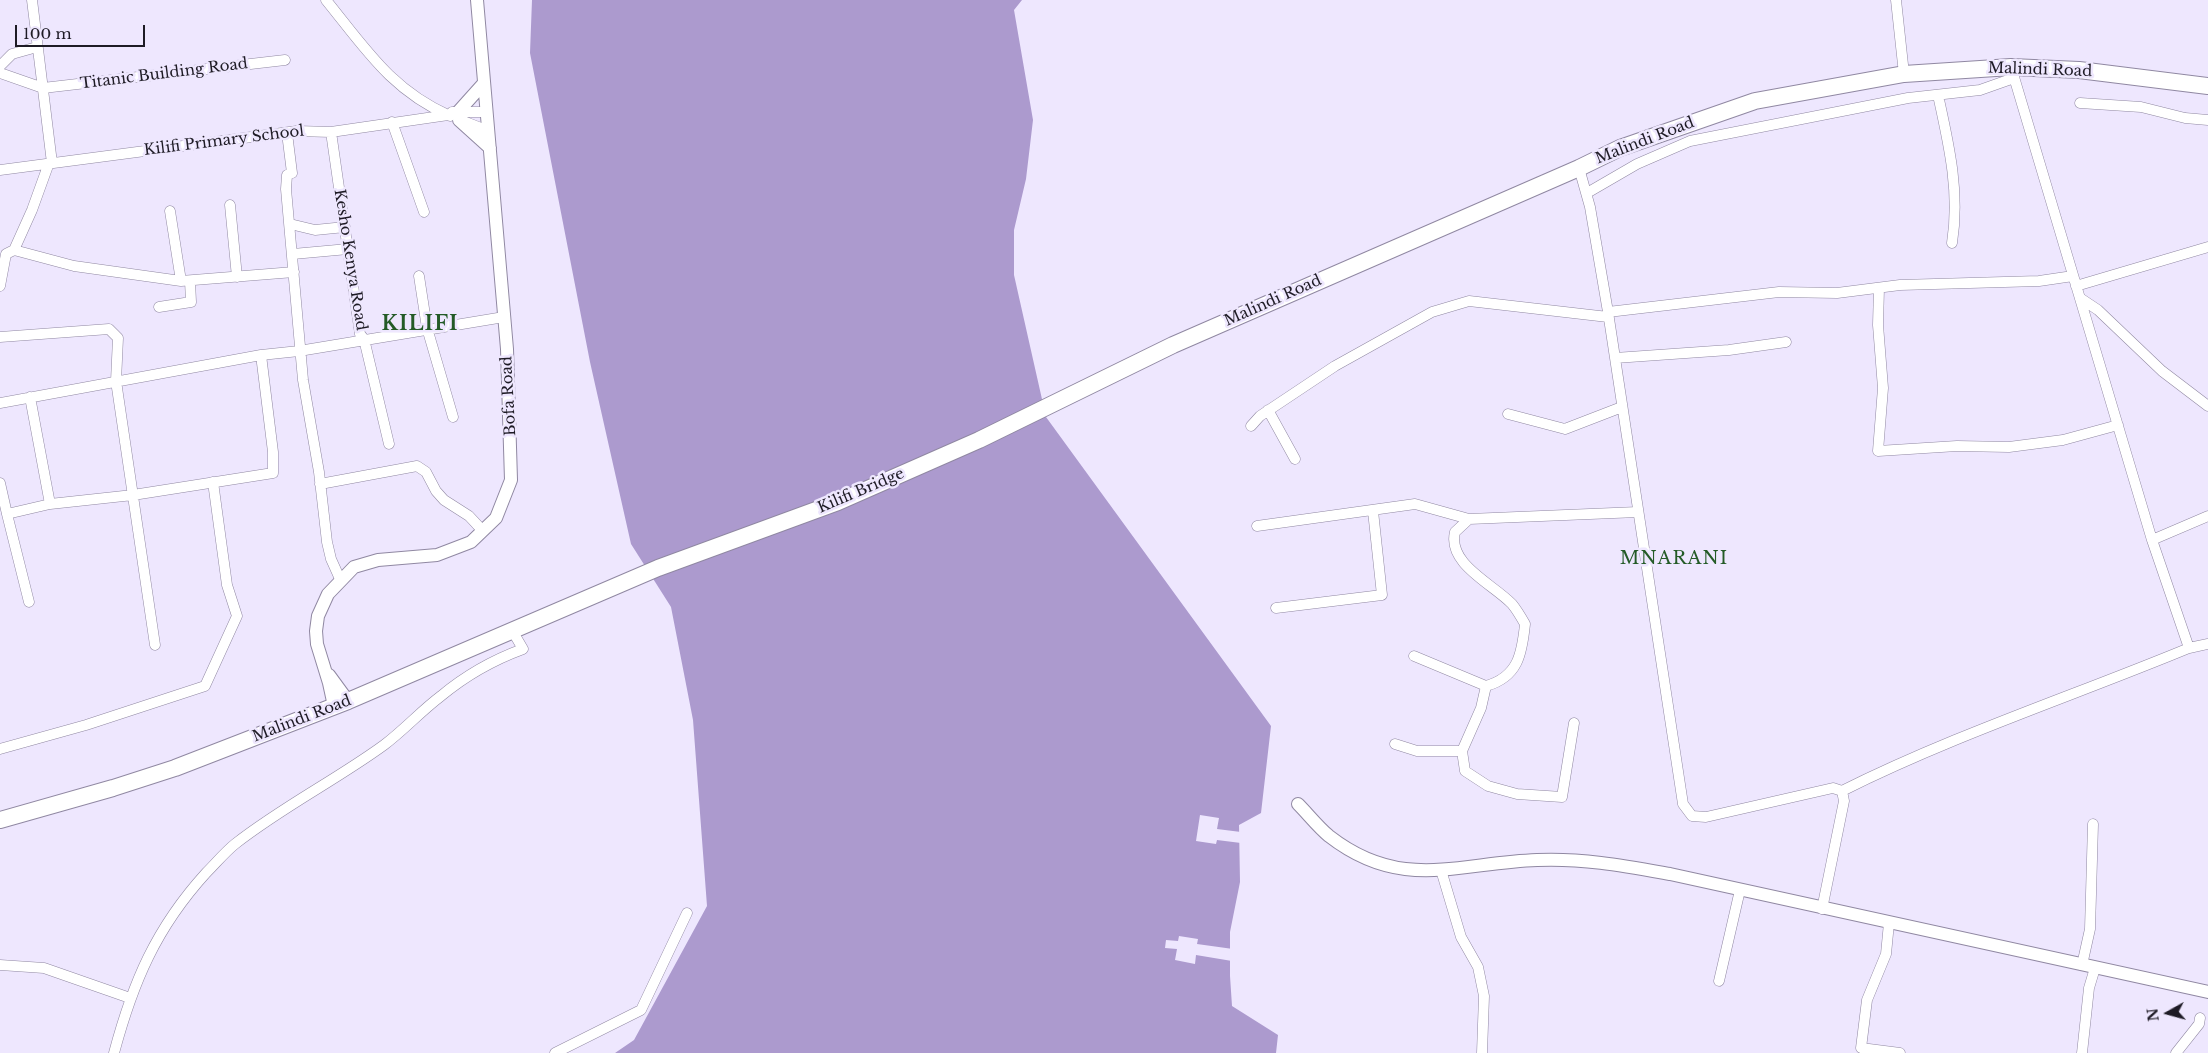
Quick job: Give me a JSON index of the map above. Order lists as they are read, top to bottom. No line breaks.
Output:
{"streets":{"highway":["Malindi Road","Kilifi Bridge"],"street":["Titanic Building Road","Kilifi Primary School","Kesho Kenya Road","Bofa Road"]},"crossings":[["Malindi Road","Bofa Road"],["Malindi Road","Kilifi Bridge"],["Kilifi Primary School","Kesho Kenya Road"],["Kilifi Primary School","Bofa Road"]],"districts":["KILIFI","MNARANI"],"scale_bar":"100 m","north":"left"}
